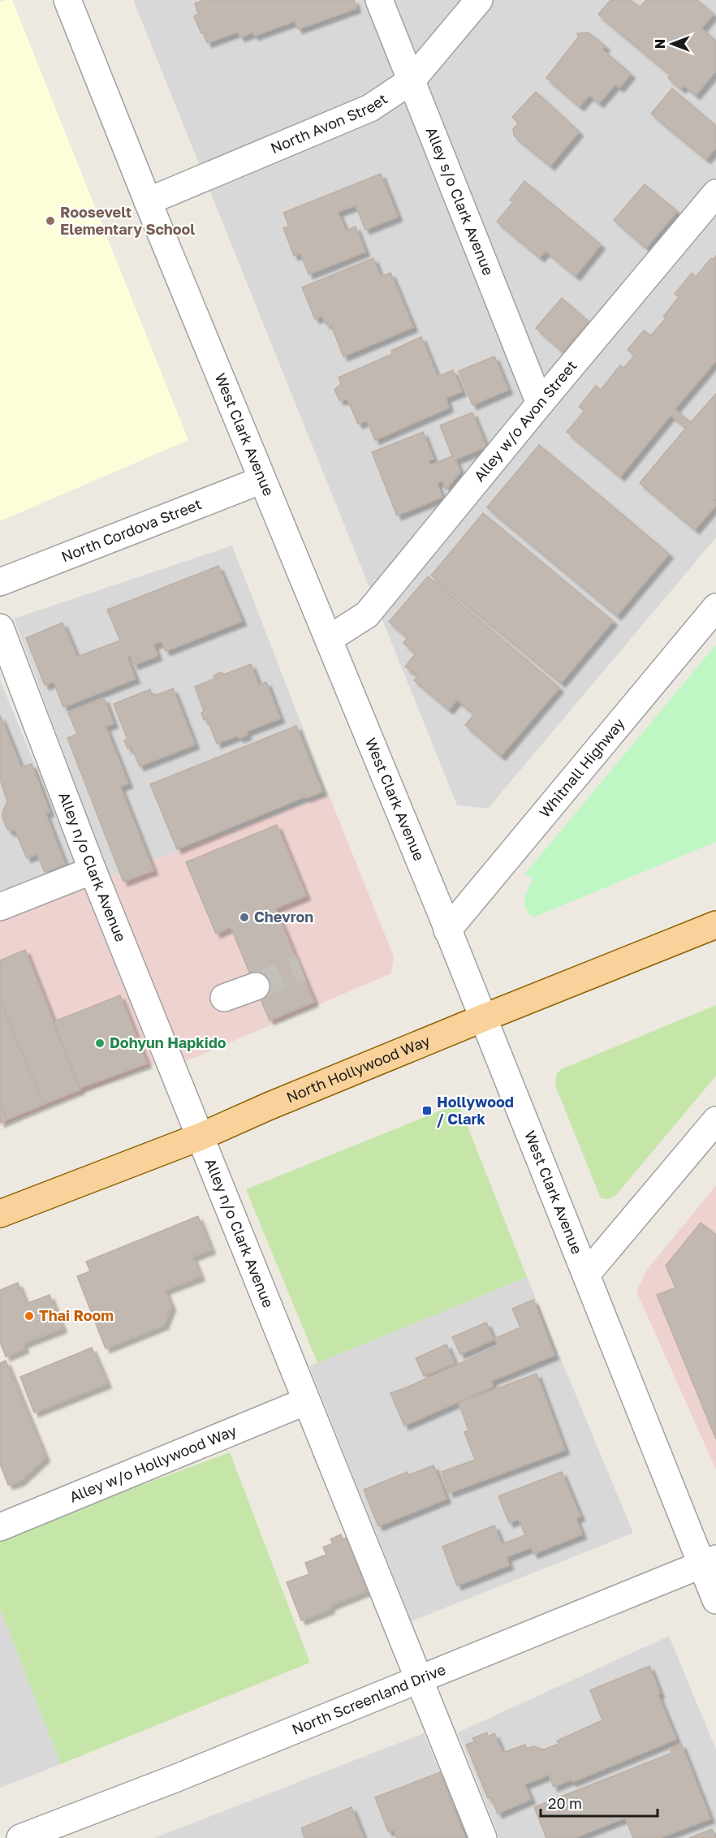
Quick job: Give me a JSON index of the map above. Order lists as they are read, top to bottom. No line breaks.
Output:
{"streets":{"main road":["North Hollywood Way"],"street":["North Avon Street","Alley s/o Clark Avenue","Alley w/o Avon Street","West Clark Avenue","North Cordova Street","Whitnall Highway","Alley n/o Clark Avenue","Alley w/o Hollywood Way","North Screenland Drive"]},"crossings":[["North Avon Street","Alley s/o Clark Avenue"],["North Avon Street","West Clark Avenue"],["Alley s/o Clark Avenue","Alley w/o Avon Street"],["Alley w/o Avon Street","West Clark Avenue"],["West Clark Avenue","North Cordova Street"],["West Clark Avenue","Whitnall Highway"],["West Clark Avenue","North Hollywood Way"],["West Clark Avenue","North Screenland Drive"],["Alley n/o Clark Avenue","North Hollywood Way"],["Alley n/o Clark Avenue","Alley w/o Hollywood Way"],["Alley n/o Clark Avenue","North Screenland Drive"]],"places":{"other":["Roosevelt Elementary School","Chevron","Dohyun Hapkido","Thai Room"],"transit":["Hollywood / Clark"]},"scale_bar":"20 m","north":"left"}
